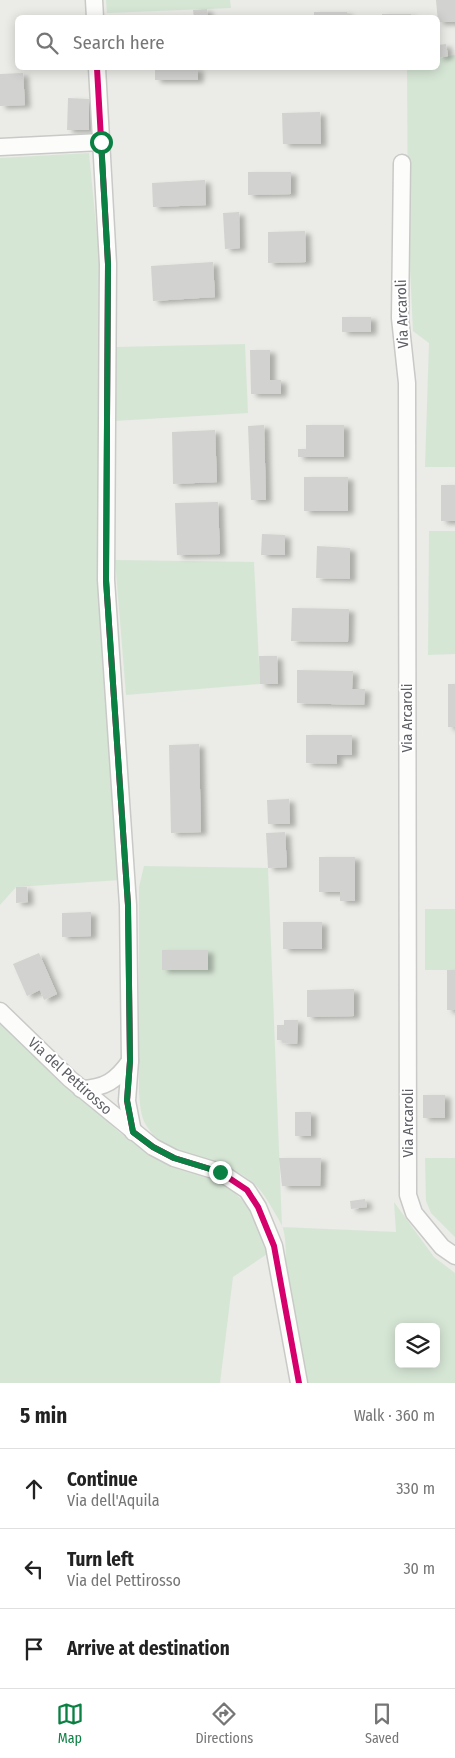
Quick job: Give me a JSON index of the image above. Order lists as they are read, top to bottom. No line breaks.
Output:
{"streets":{"street":["Via Arcaroli","Via del Pettirosso"]},"page":{"search":"Search here","heading":["5 min","Walk · 360 m"],"list":[["Continue","Via dell'Aquila","330 m"],["Turn left","Via del Pettirosso","30 m"],"Arrive at destination"],"nav":["Map","Directions","Saved"]}}
